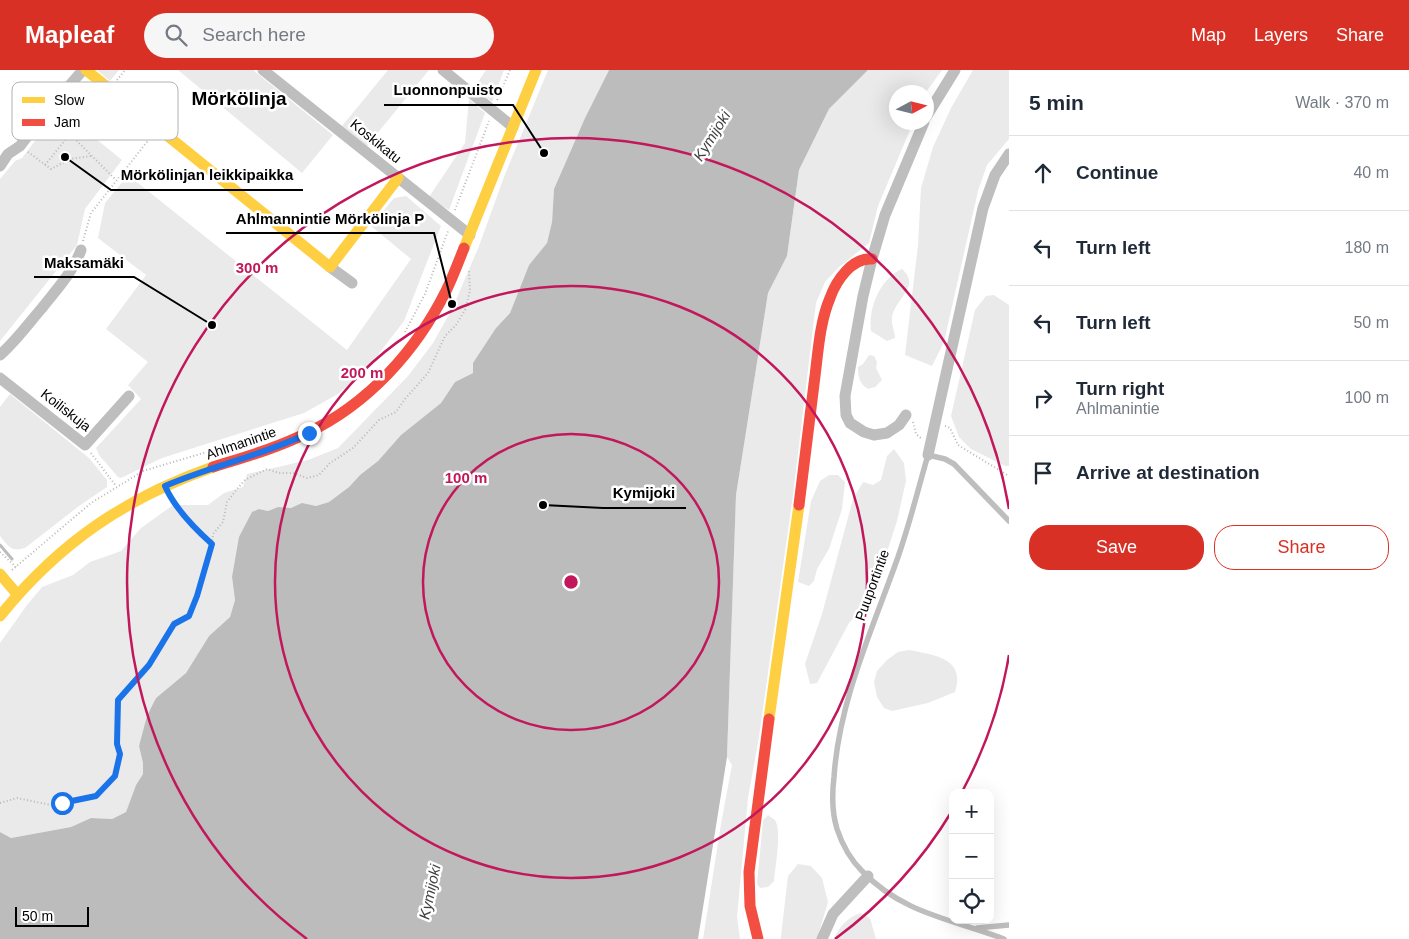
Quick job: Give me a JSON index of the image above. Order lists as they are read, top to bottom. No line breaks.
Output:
{"streets":{"street":["Koskikatu","Koiliskuja","Ahlmanintie","Puuportintie"]},"crossings":[["Koskikatu","Ahlmanintie"]],"districts":["Mörkölinja"],"water":["Kymijoki"],"places":["Luonnonpuisto","Mörkölinjan leikkipaikka","Ahlmannintie Mörkölinja P","Maksamäki","Kymijoki"],"legend":["Slow","Jam"],"scale_bar":"50 m","north":"right","page":{"header":"Mapleaf","search":"Search here","nav":["Map","Layers","Share"],"heading":["5 min","Walk · 370 m"],"list":[["Continue","40 m"],["Turn left","180 m"],["Turn left","50 m"],["Turn right","Ahlmanintie","100 m"],"Arrive at destination"],"buttons":["Save","Share"],"map_buttons":["+","−"],"scale":"50 m"},"rings":["300 m","200 m","100 m"]}
